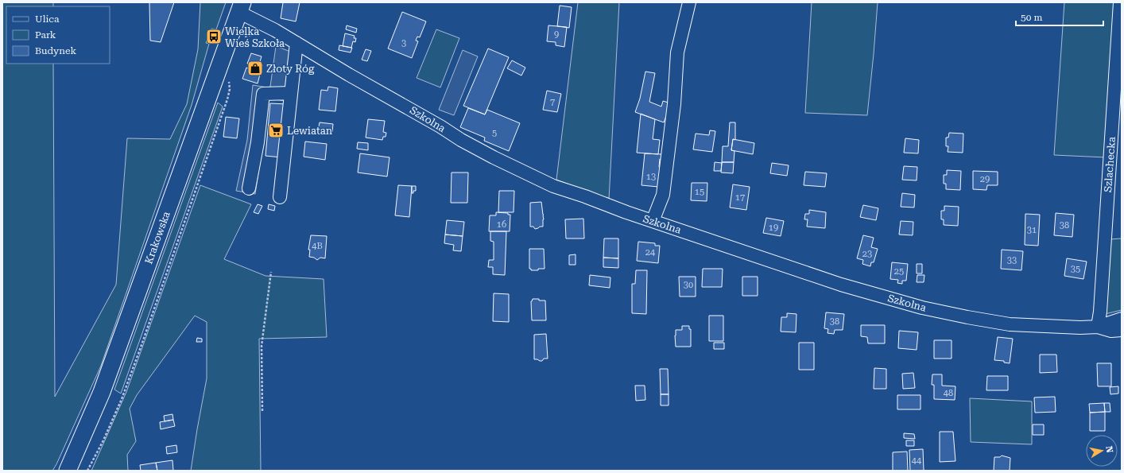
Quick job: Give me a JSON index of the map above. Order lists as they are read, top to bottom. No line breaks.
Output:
{"streets":{"main road":["Krakowska"],"street":["Szkolna","Szlachecka"]},"crossings":[["Szkolna","Szlachecka"],["Szkolna","Krakowska"]],"places":{"bus stop":["Wielka Wieś Szkoła"],"shop":["Złoty Róg"],"supermarket":["Lewiatan"]},"house_numbers":["9","3","7","5","13","29","15","17","16","38","19","31","4B","24","23","33","35","25","30","38","48","44"],"legend":["Ulica","Park","Budynek"],"scale_bar":"50 m","north":"right"}
